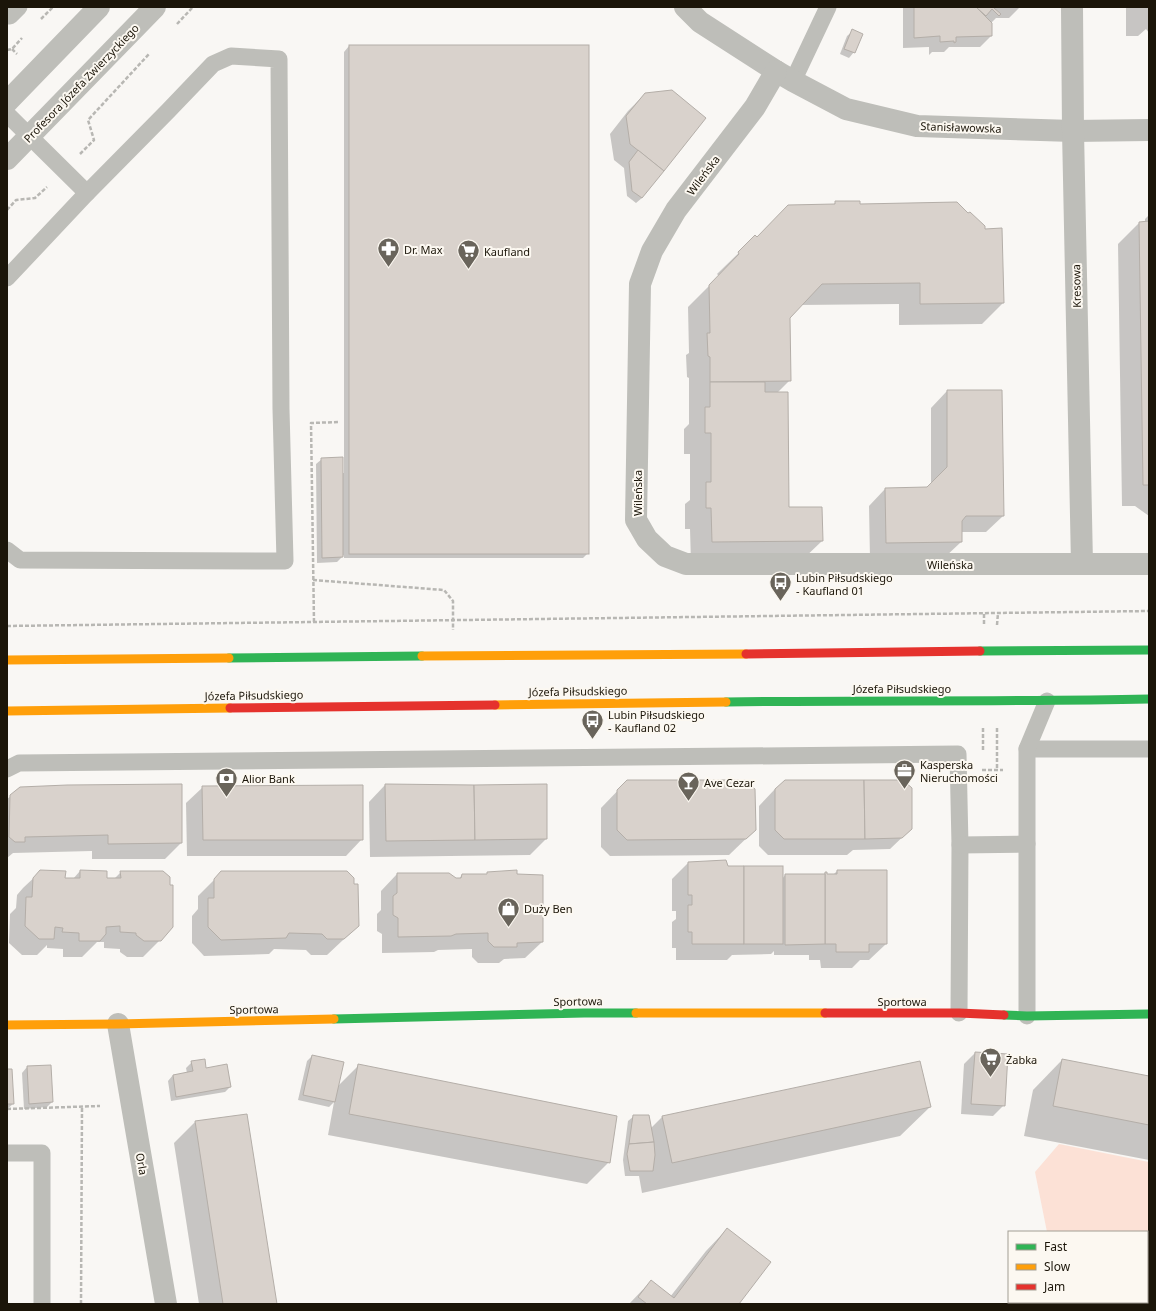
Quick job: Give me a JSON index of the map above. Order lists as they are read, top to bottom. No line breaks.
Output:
{"streets":{"street":["Profesora Józefa Zwierzyckiego","Stanisławowska","Wileńska","Kresowa","Józefa Piłsudskiego","Sportowa","Orla"]},"crossings":[["Stanisławowska","Wileńska"],["Stanisławowska","Kresowa"],["Wileńska","Kresowa"],["Sportowa","Orla"]],"places":{"pharmacy":["Dr. Max"],"supermarket":["Kaufland","Żabka"],"bus stop":["Lubin Piłsudskiego - Kaufland 01","Lubin Piłsudskiego - Kaufland 02"],"office":["Kasperska Nieruchomości"],"bank":["Alior Bank"],"bar":["Ave Cezar"],"shop":["Duży Ben"]},"legend":["Fast","Slow","Jam"]}
